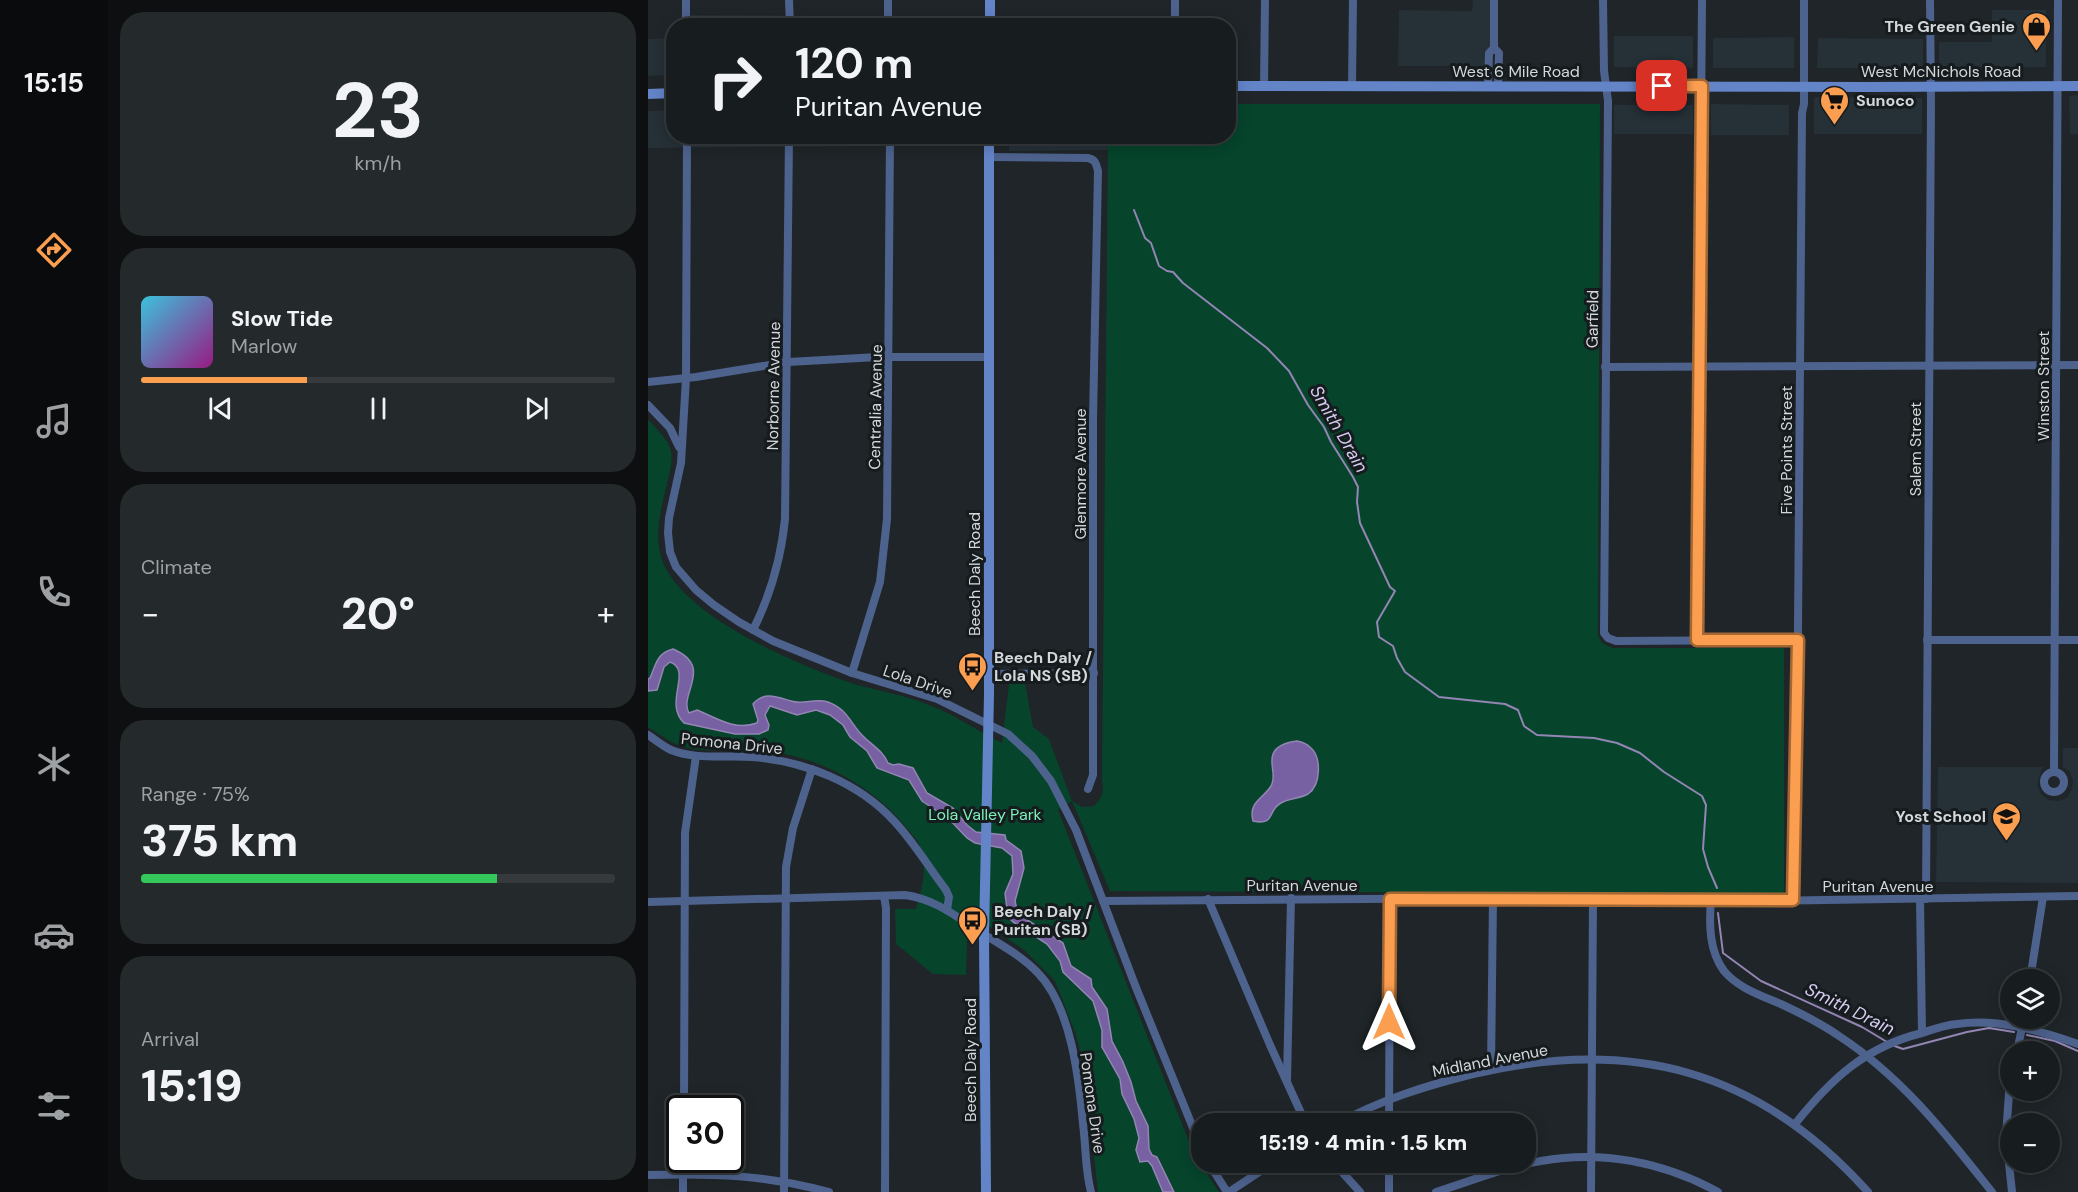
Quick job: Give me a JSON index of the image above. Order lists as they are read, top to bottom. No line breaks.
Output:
{"streets":{"main road":["West 6 Mile Road","West McNichols Road","Beech Daly Road"],"street":["Garfield","Norborne Avenue","Winston Street","Centralia Avenue","Salem Street","Five Points Street","Glenmore Avenue","Lola Drive","Pomona Drive","Puritan Avenue","Midland Avenue"]},"crossings":[["West 6 Mile Road","West McNichols Road"],["West 6 Mile Road","Garfield"],["West 6 Mile Road","Five Points Street"],["West McNichols Road","Winston Street"],["West McNichols Road","Salem Street"],["West McNichols Road","Five Points Street"],["Norborne Avenue","Lola Drive"],["Centralia Avenue","Lola Drive"],["Salem Street","Puritan Avenue"],["Five Points Street","Puritan Avenue"],["Glenmore Avenue","Beech Daly Road"],["Beech Daly Road","Lola Drive"],["Beech Daly Road","Pomona Drive"],["Lola Drive","Puritan Avenue"]],"water":["Smith Drain"],"parks":["Lola Valley Park"],"places":{"shop":["The Green Genie"],"supermarket":["Sunoco"],"bus stop":["Beech Daly / Lola NS (SB)","Beech Daly / Puritan (SB)"],"school or university":["Yost School"]},"page":{"tabs":"15:15","tile":[["23","km/h"],"Climate",["Range · 75%","375 km"],["Arrival","15:19"]],"turn":["120 m","Puritan Avenue"],"song":["Slow Tide","Marlow"],"heat":["−","20°","+"],"map_buttons":["+","−"],"limit":"30","trip":"15:19 · 4 min · 1.5 km"}}
